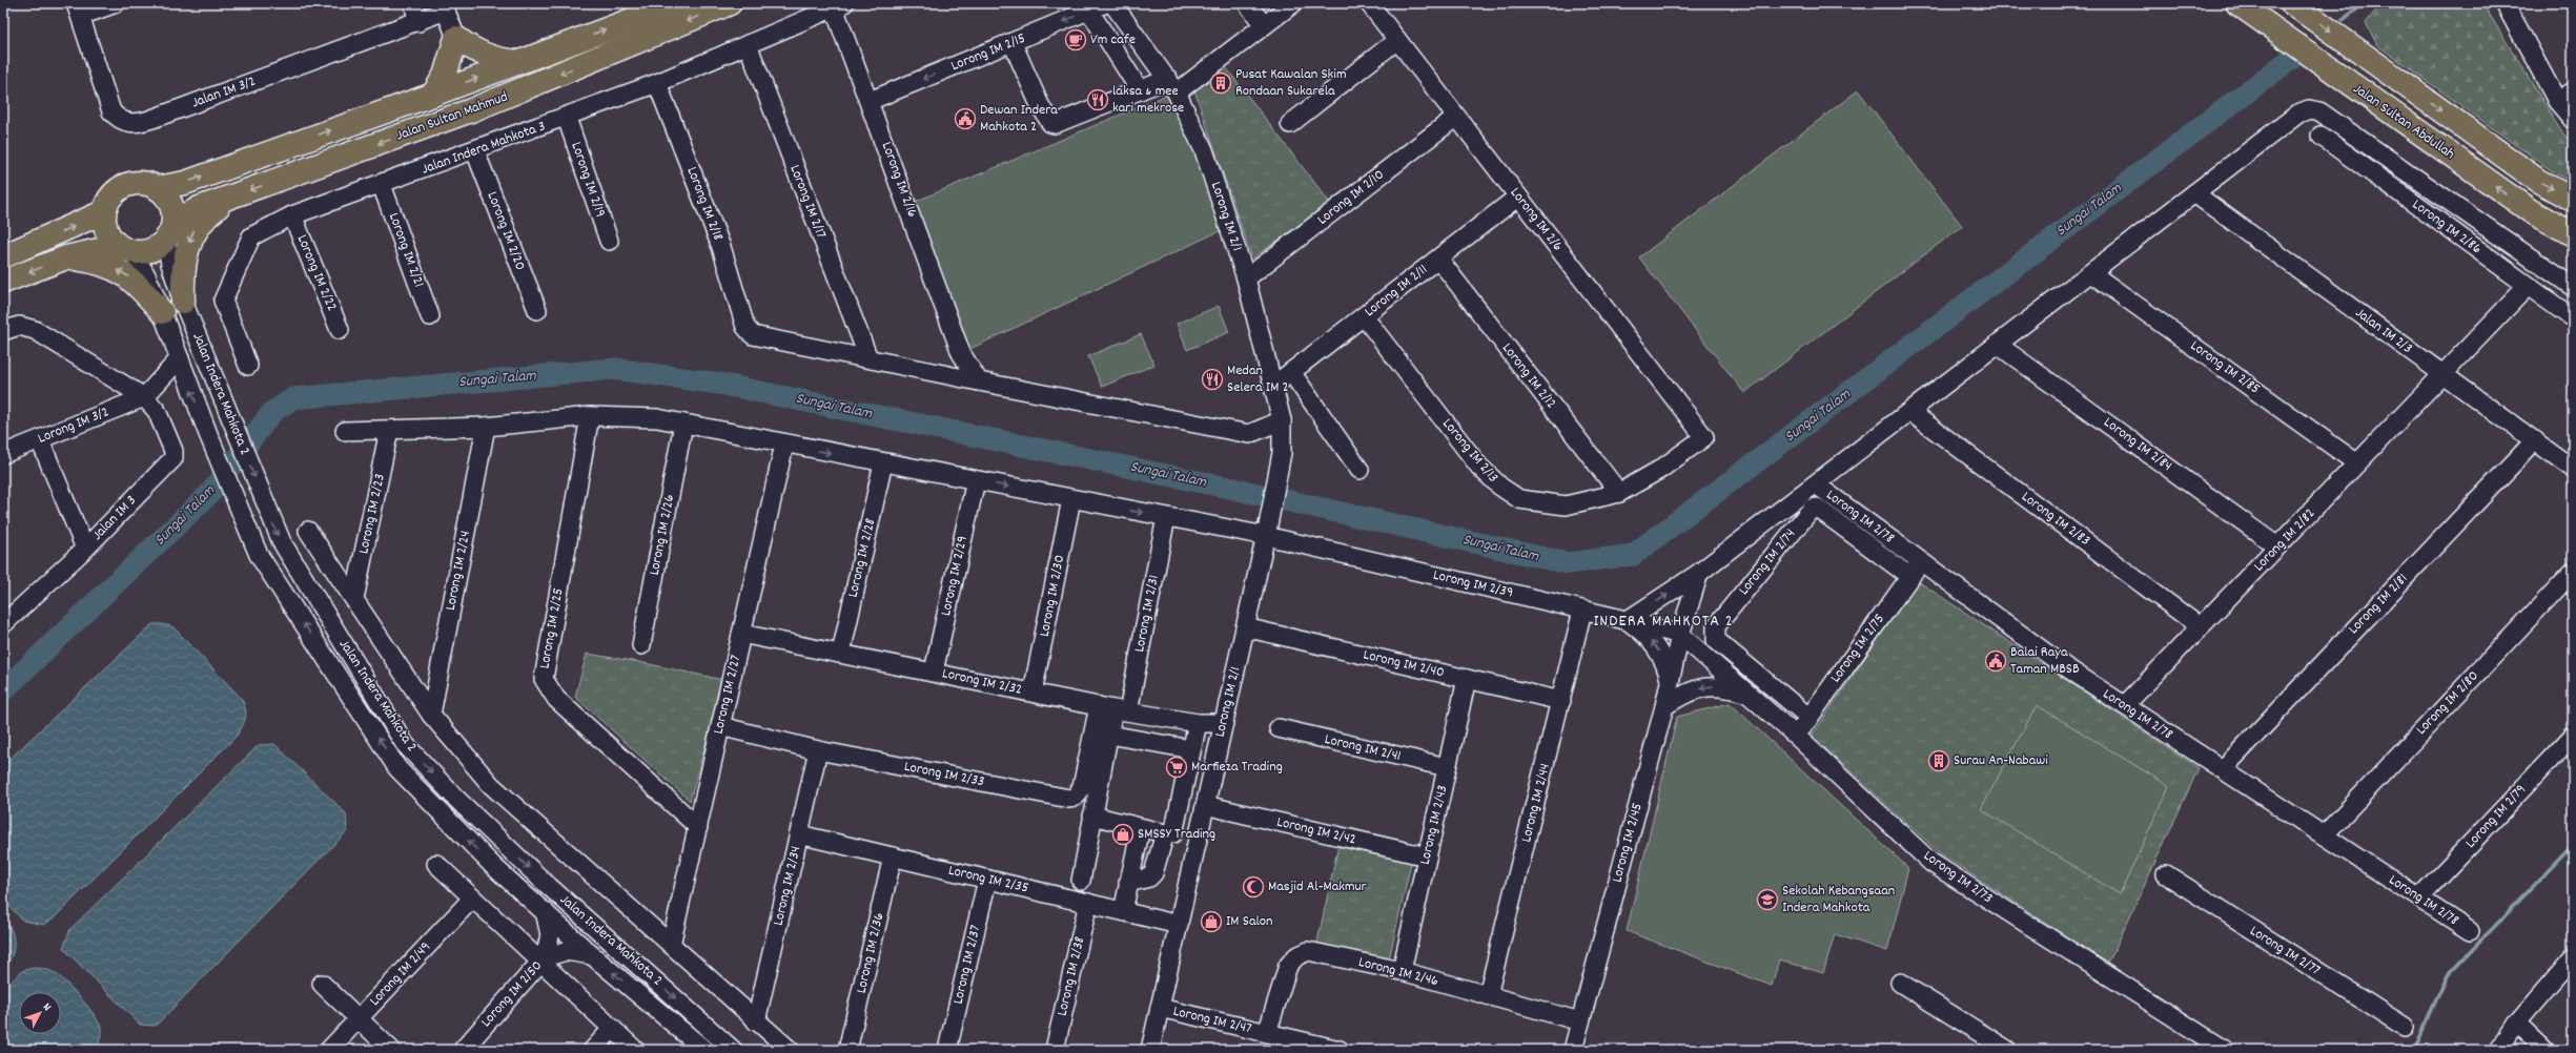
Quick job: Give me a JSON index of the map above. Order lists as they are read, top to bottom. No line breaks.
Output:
{"streets":{"main road":["Jalan Sultan Mahmud","Jalan Sultan Abdullah"],"street":["Lorong IM 2/15","Jalan IM 3/2","Jalan Indera Mahkota 3","Lorong IM 2/19","Lorong IM 2/16","Lorong IM 2/10","Lorong IM 2/17","Lorong IM 2/18","Lorong IM 2/1","Lorong IM 2/6","Lorong IM 2/86","Lorong IM 2/20","Lorong IM 2/21","Lorong IM 2/22","Lorong IM 2/11","Jalan IM 2/3","Lorong IM 2/85","Lorong IM 2/12","Jalan Indera Mahkota 2","Lorong IM 3/2","Lorong IM 2/84","Lorong IM 2/13","Lorong IM 2/23","Lorong IM 2/78","Jalan IM 3","Lorong IM 2/83","Lorong IM 2/26","Lorong IM 2/82","Lorong IM 2/28","Lorong IM 2/74","Lorong IM 2/24","Lorong IM 2/29","Lorong IM 2/39","Lorong IM 2/30","Lorong IM 2/81","Lorong IM 2/31","Lorong IM 2/25","Lorong IM 2/75","Lorong IM 2/40","Lorong IM 2/32","Lorong IM 2/27","Lorong IM 2/80","Lorong IM 2/41","Lorong IM 2/33","Lorong IM 2/44","Lorong IM 2/79","Lorong IM 2/43","Lorong IM 2/42","Lorong IM 2/45","Lorong IM 2/73","Lorong IM 2/35","Lorong IM 2/34","Lorong IM 2/77","Lorong IM 2/36","Lorong IM 2/37","Lorong IM 2/46","Lorong IM 2/49","Lorong IM 2/38","Lorong IM 2/50","Lorong IM 2/47"]},"crossings":[["Lorong IM 2/15","Lorong IM 2/16"],["Jalan Sultan Mahmud","Jalan Indera Mahkota 2"],["Jalan Indera Mahkota 3","Lorong IM 2/19"],["Jalan Indera Mahkota 3","Lorong IM 2/16"],["Jalan Indera Mahkota 3","Lorong IM 2/17"],["Jalan Indera Mahkota 3","Lorong IM 2/18"],["Jalan Indera Mahkota 3","Lorong IM 2/20"],["Jalan Indera Mahkota 3","Lorong IM 2/21"],["Jalan Indera Mahkota 3","Lorong IM 2/22"],["Lorong IM 2/10","Lorong IM 2/1"],["Lorong IM 2/10","Lorong IM 2/6"],["Lorong IM 2/17","Lorong IM 2/18"],["Lorong IM 2/1","Lorong IM 2/11"],["Lorong IM 2/1","Lorong IM 2/39"],["Lorong IM 2/1","Lorong IM 2/40"],["Lorong IM 2/1","Lorong IM 2/32"],["Lorong IM 2/1","Lorong IM 2/42"],["Lorong IM 2/1","Lorong IM 2/35"],["Lorong IM 2/1","Lorong IM 2/47"],["Lorong IM 2/6","Lorong IM 2/11"],["Lorong IM 2/6","Lorong IM 2/13"],["Lorong IM 2/86","Lorong IM 2/82"],["Lorong IM 2/11","Lorong IM 2/12"],["Lorong IM 2/11","Lorong IM 2/13"],["Jalan IM 2/3","Lorong IM 2/82"],["Jalan IM 2/3","Lorong IM 2/81"],["Lorong IM 2/85","Lorong IM 2/82"],["Lorong IM 2/12","Lorong IM 2/13"],["Lorong IM 3/2","Jalan IM 3"],["Lorong IM 2/84","Lorong IM 2/82"],["Lorong IM 2/23","Lorong IM 2/39"],["Lorong IM 2/78","Lorong IM 2/82"],["Lorong IM 2/78","Lorong IM 2/81"],["Lorong IM 2/78","Lorong IM 2/75"],["Lorong IM 2/78","Lorong IM 2/80"],["Lorong IM 2/78","Lorong IM 2/79"],["Lorong IM 2/83","Lorong IM 2/82"],["Lorong IM 2/26","Lorong IM 2/39"],["Lorong IM 2/28","Lorong IM 2/39"],["Lorong IM 2/28","Lorong IM 2/32"],["Lorong IM 2/74","Lorong IM 2/75"],["Lorong IM 2/24","Lorong IM 2/39"],["Lorong IM 2/29","Lorong IM 2/39"],["Lorong IM 2/29","Lorong IM 2/32"],["Lorong IM 2/39","Lorong IM 2/30"],["Lorong IM 2/39","Lorong IM 2/31"],["Lorong IM 2/39","Lorong IM 2/25"],["Lorong IM 2/39","Lorong IM 2/27"],["Lorong IM 2/39","Lorong IM 2/44"],["Lorong IM 2/39","Lorong IM 2/45"],["Lorong IM 2/39","Lorong IM 2/73"],["Lorong IM 2/30","Lorong IM 2/32"],["Lorong IM 2/31","Lorong IM 2/32"],["Lorong IM 2/31","Lorong IM 2/33"],["Lorong IM 2/25","Lorong IM 2/27"],["Lorong IM 2/75","Lorong IM 2/73"],["Lorong IM 2/40","Lorong IM 2/44"],["Lorong IM 2/40","Lorong IM 2/43"],["Lorong IM 2/32","Lorong IM 2/27"],["Lorong IM 2/32","Lorong IM 2/33"],["Lorong IM 2/27","Lorong IM 2/33"],["Lorong IM 2/41","Lorong IM 2/43"],["Lorong IM 2/33","Lorong IM 2/34"],["Lorong IM 2/44","Lorong IM 2/46"],["Lorong IM 2/43","Lorong IM 2/42"],["Lorong IM 2/43","Lorong IM 2/46"],["Lorong IM 2/45","Lorong IM 2/73"],["Lorong IM 2/45","Lorong IM 2/46"],["Lorong IM 2/35","Lorong IM 2/34"],["Lorong IM 2/35","Lorong IM 2/36"],["Lorong IM 2/35","Lorong IM 2/37"],["Lorong IM 2/35","Lorong IM 2/38"],["Lorong IM 2/46","Lorong IM 2/47"]],"one_way":["Lorong IM 2/15"],"districts":["INDERA MAHKOTA 2"],"water":["Sungai Talam"],"places":{"cafe":["Vm cafe"],"building":["Pusat Kawalan Skim Rondaan Sukarela","Surau An-Nabawi"],"restaurant":["laksa & mee kari mekrose","Medan Selera IM 2"],"public building":["Dewan Indera Mahkota 2","Balai Raya Taman MBSB"],"supermarket":["Marfieza Trading"],"shop":["SMSSY Trading","IM Salon"],"mosque":["Masjid Al-Makmur"],"school or university":["Sekolah Kebangsaan Indera Mahkota"]},"north":"top right"}
